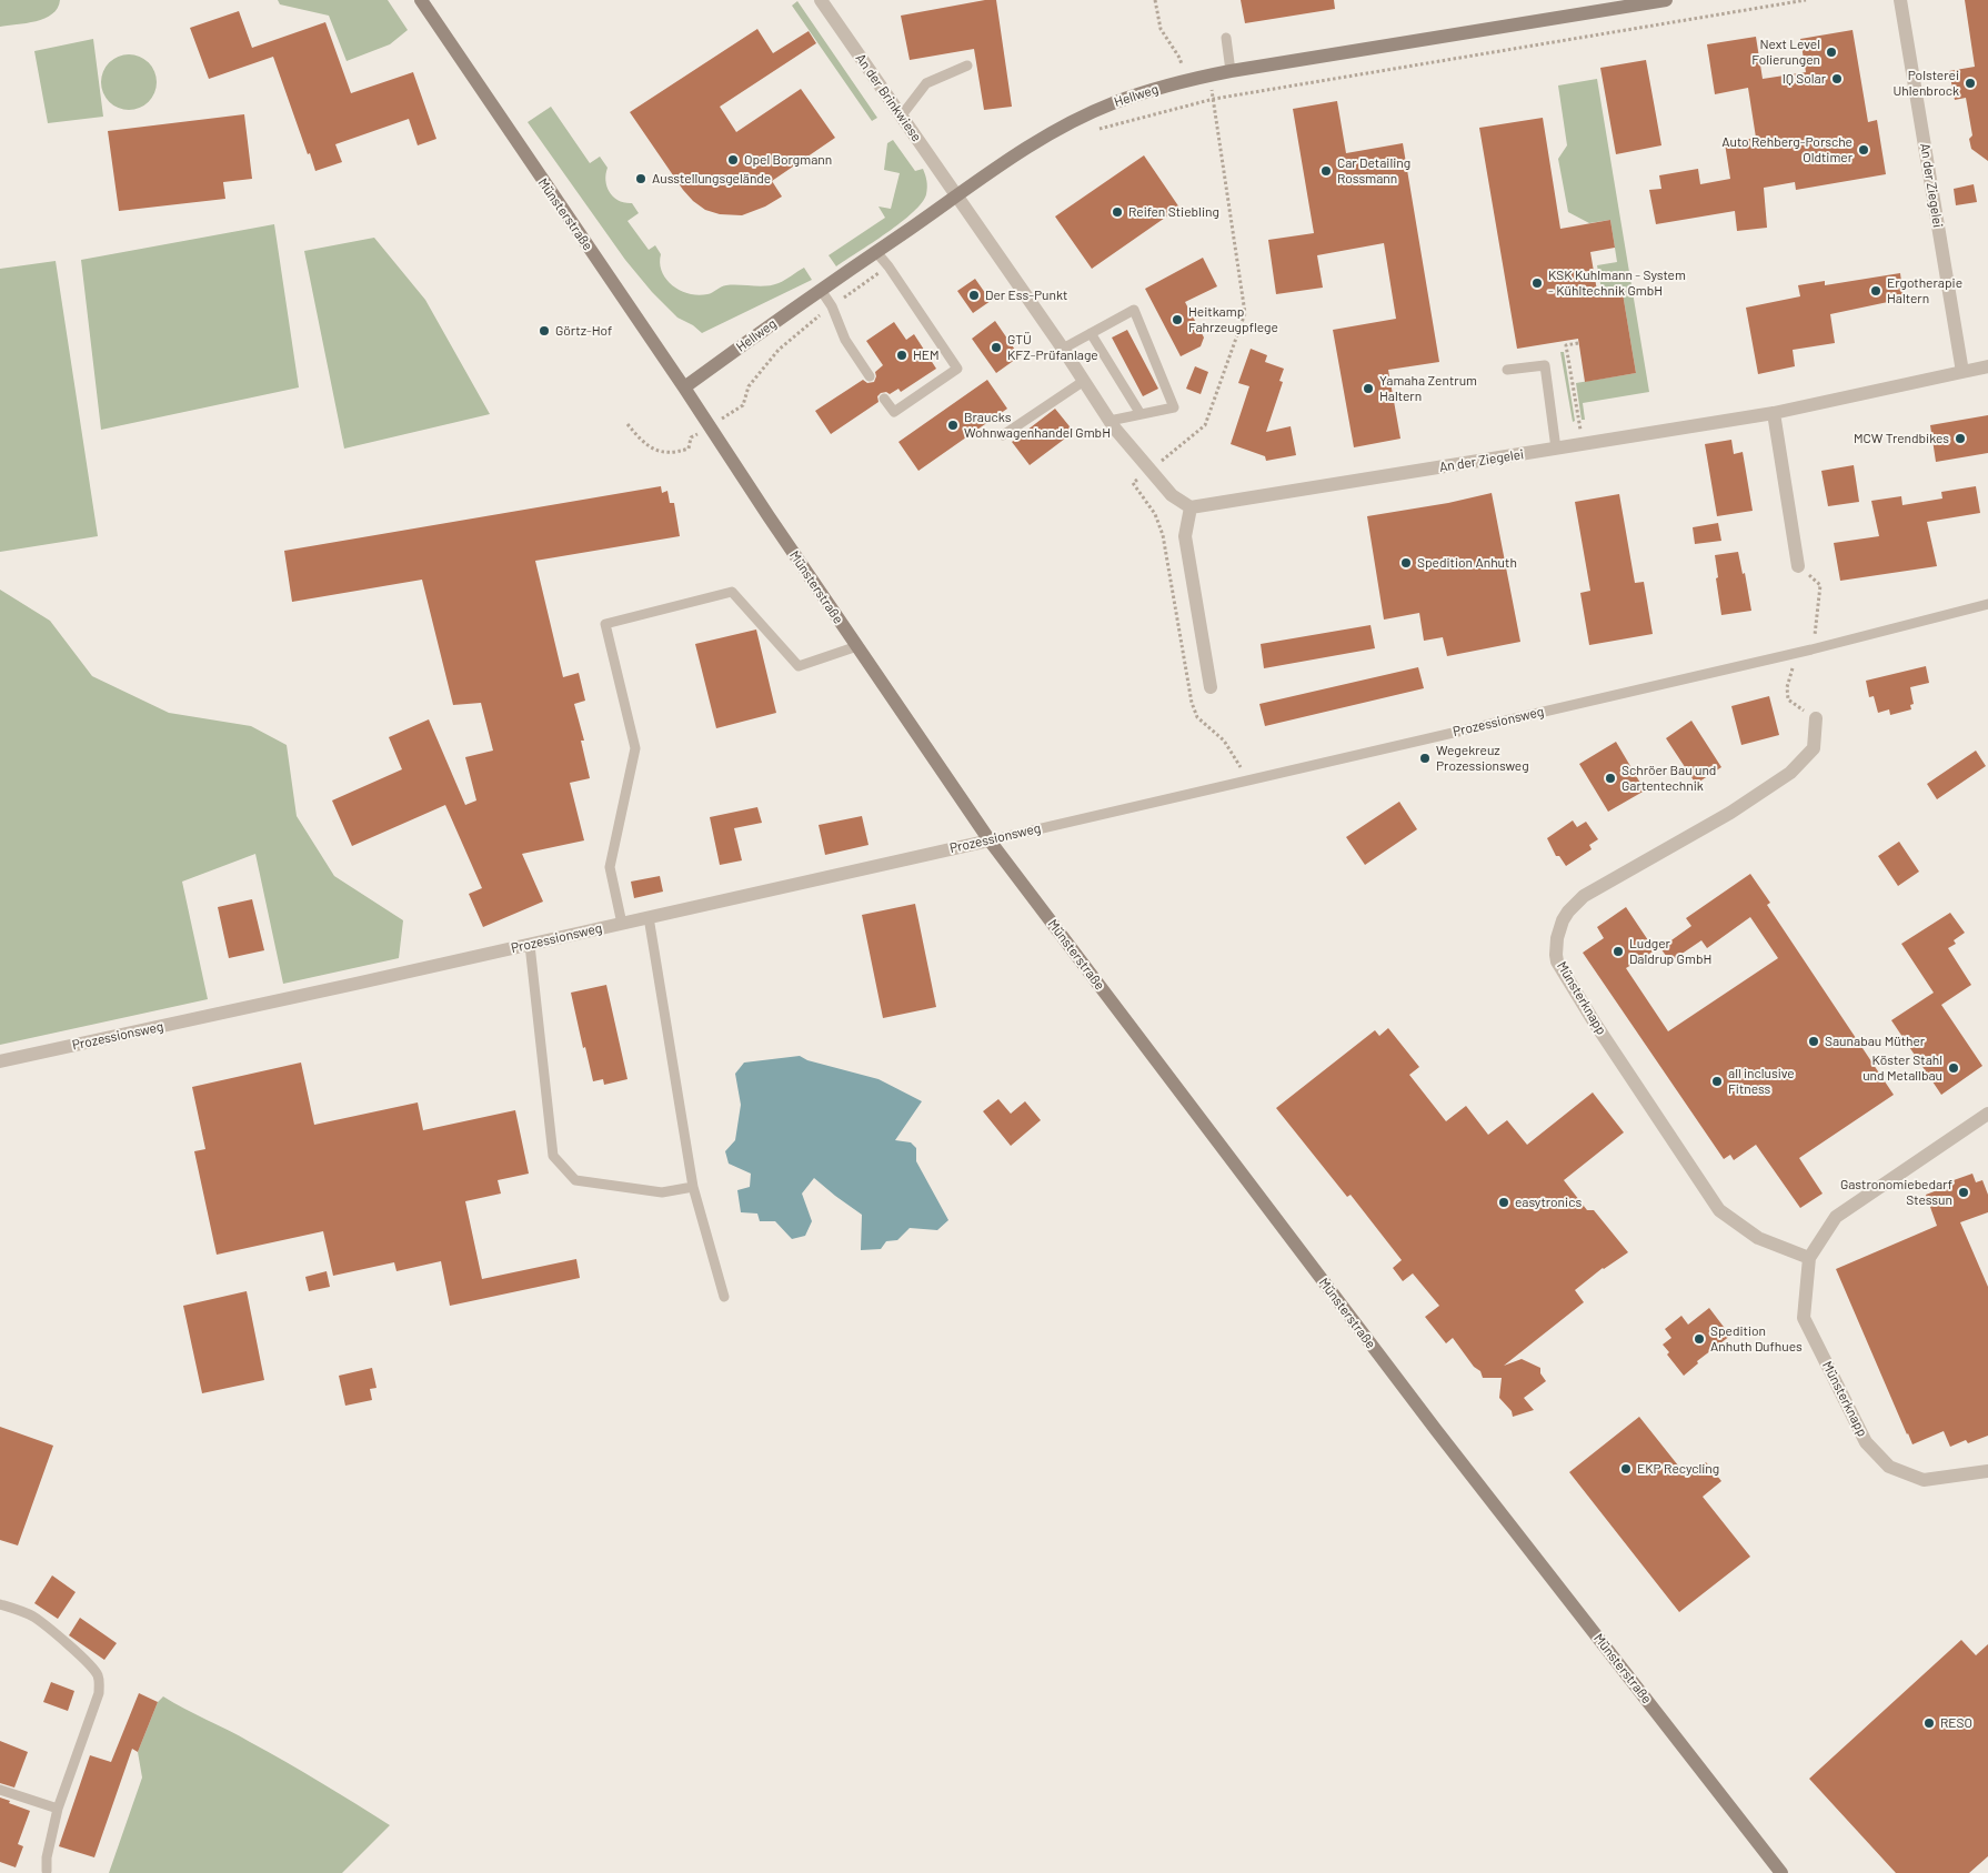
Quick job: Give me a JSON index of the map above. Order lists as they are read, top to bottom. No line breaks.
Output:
{"streets":{"main road":["Hellweg","Münsterstraße"],"street":["An der Brinkwiese","An der Ziegelei","Prozessionsweg","Münsterknapp"]},"crossings":[["Hellweg","An der Brinkwiese"],["Hellweg","Münsterstraße"],["Münsterstraße","Prozessionsweg"]],"places":["Next Level Folierungen","IQ Solar","Polsterei Uhlenbrock","Auto Rehberg-Porsche Oldtimer","Opel Borgmann","Car Detailing Rossmann","Ausstellungsgelände","Reifen Stiebling","KSK Kuhlmann - System - Kühltechnik GmbH","Ergotherapie Haltern","Der Ess-Punkt","Heitkamp Fahrzeugpflege","Görtz-Hof","GTÜ KFZ-Prüfanlage","HEM","Yamaha Zentrum Haltern","Braucks Wohnwagenhandel GmbH","MCW Trendbikes","Spedition Anhuth","Wegekreuz Prozessionsweg","Schröer Bau und Gartentechnik","Ludger Daldrup GmbH","Saunabau Müther","Köster Stahl und Metallbau","all inclusive Fitness","Gastronomiebedarf Stessun","easytronics","Spedition Anhuth Dufhues","EKP Recycling","RESO"]}
